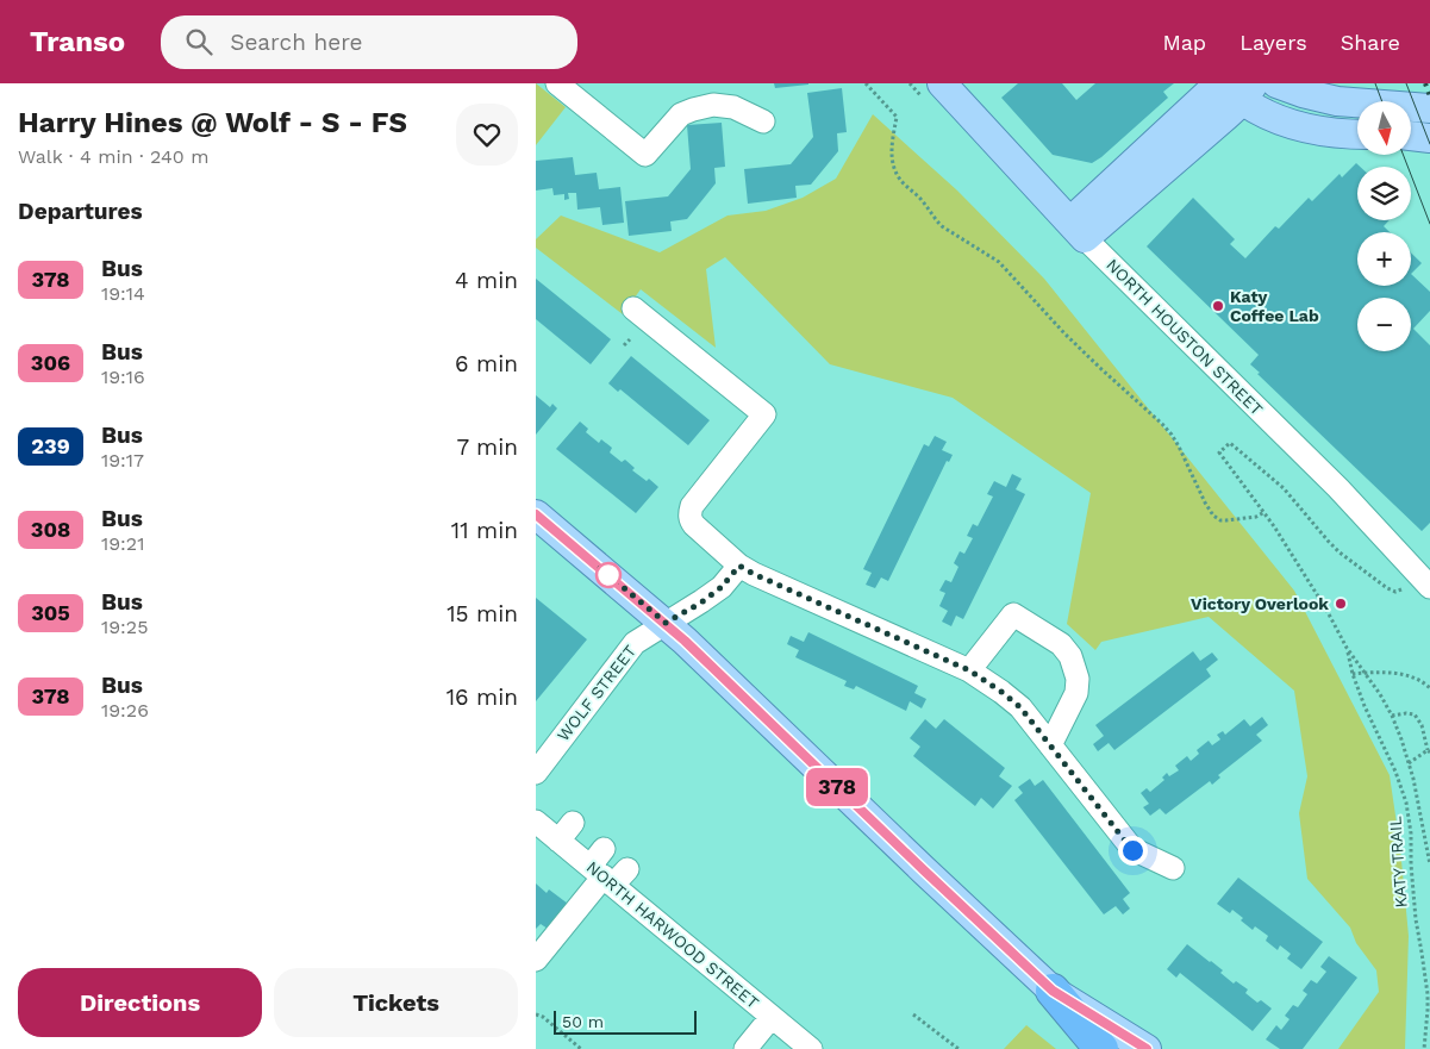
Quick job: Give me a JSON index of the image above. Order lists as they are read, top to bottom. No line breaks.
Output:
{"streets":{"main road":["NORTH HOUSTON STREET"],"street":["WOLF STREET","NORTH HARWOOD STREET"],"path":["KATY TRAIL"]},"places":["Katy Coffee Lab","Victory Overlook"],"lines":["bus line 378"],"scale_bar":"50 m","north":"bottom","page":{"header":"Transo","search":"Search here","nav":["Map","Layers","Share"],"heading":[["Harry Hines @ Wolf - S - FS","Walk · 4 min · 240 m"],"Departures"],"on_map":"378","map_buttons":["+","−"],"list":[{"mark":"378","name":"Bus","note":"19:14","value":"4 min"},{"mark":"306","name":"Bus","note":"19:16","value":"6 min"},{"mark":"239","name":"Bus","note":"19:17","value":"7 min"},{"mark":"308","name":"Bus","note":"19:21","value":"11 min"},{"mark":"305","name":"Bus","note":"19:25","value":"15 min"},{"mark":"378","name":"Bus","note":"19:26","value":"16 min"}],"buttons":["Directions","Tickets"],"scale":"50 m"}}
